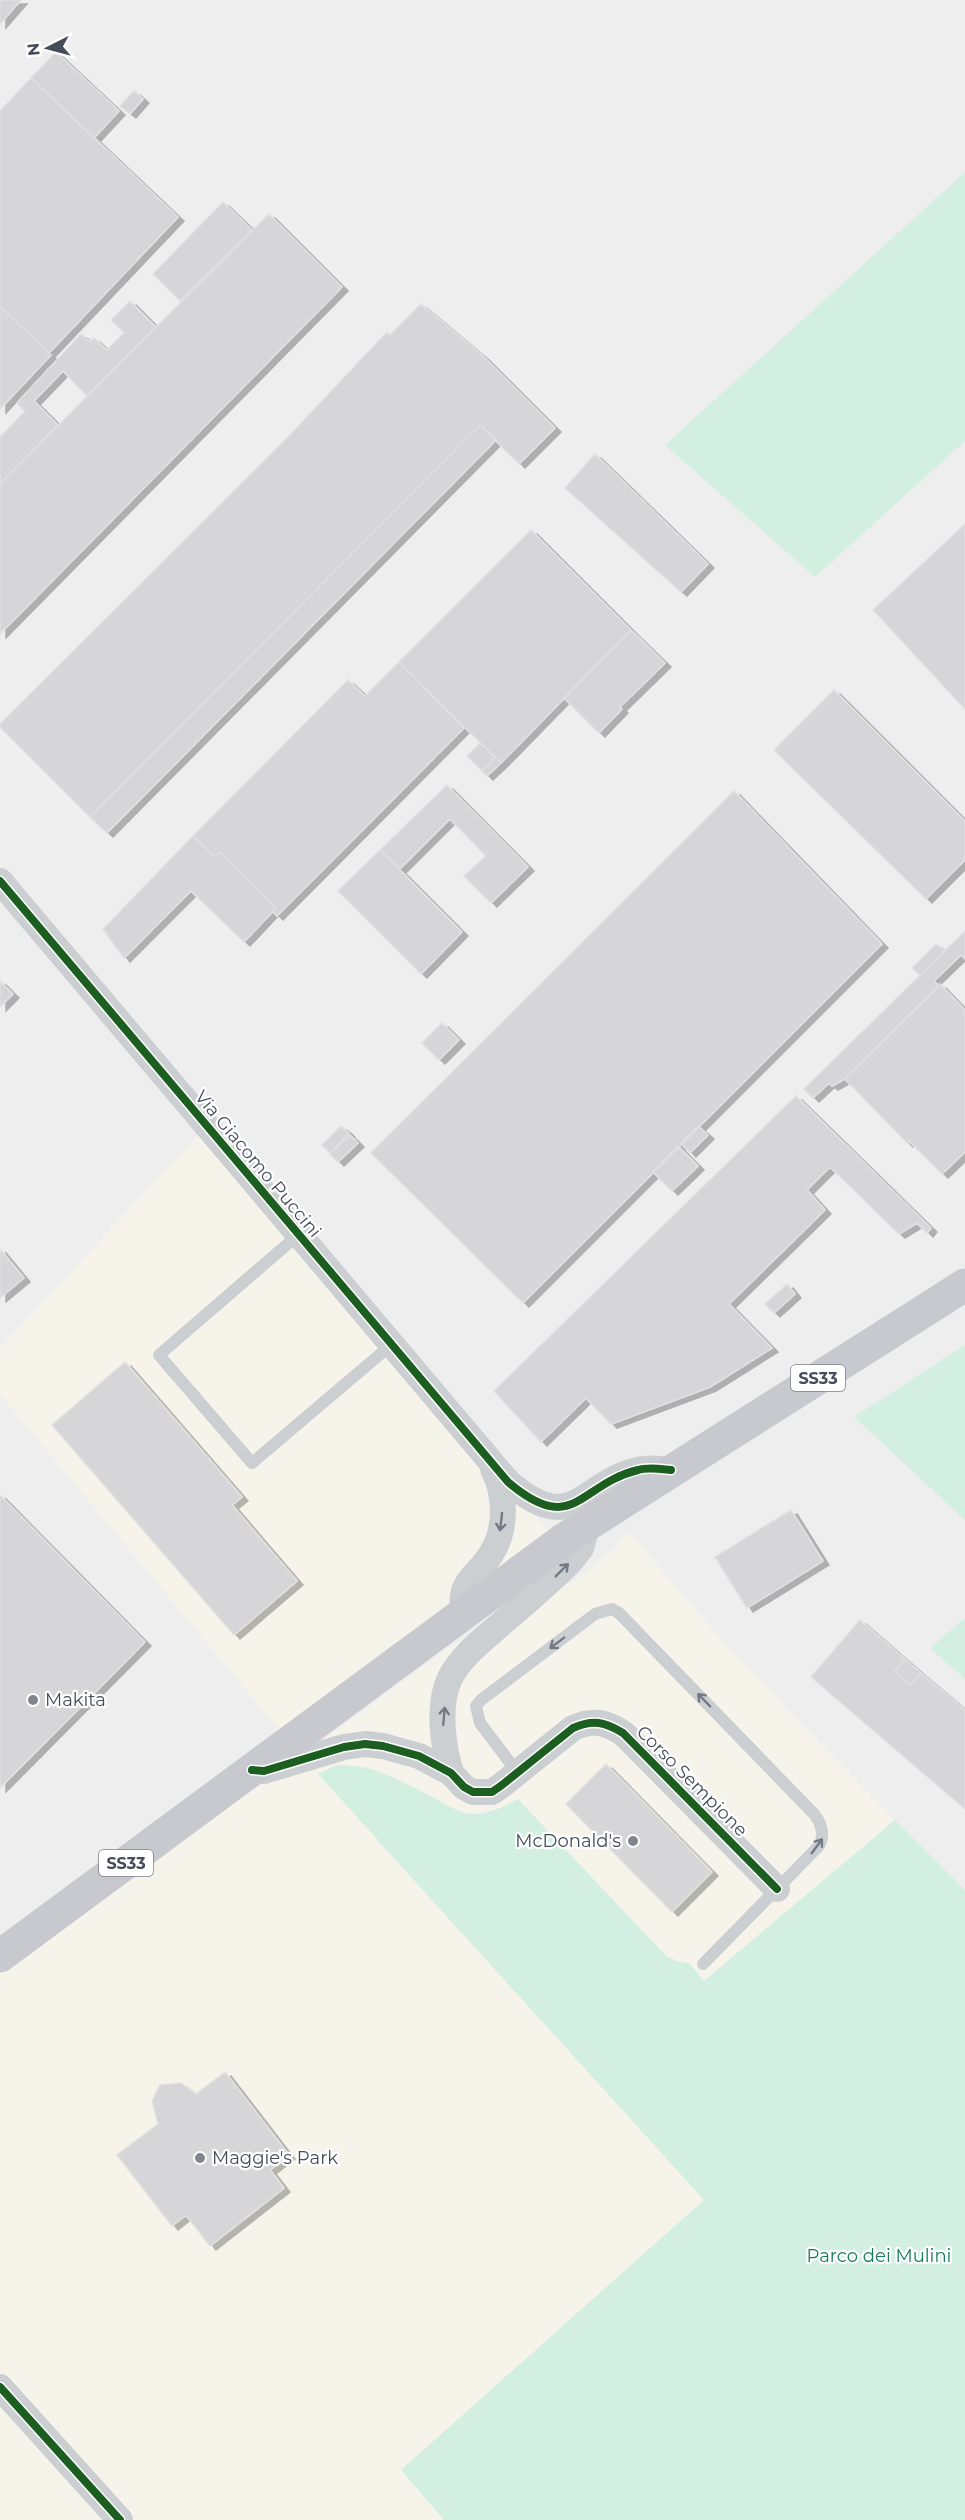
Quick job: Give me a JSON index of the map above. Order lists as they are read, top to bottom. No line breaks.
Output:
{"streets":{"main road":["SS33"],"street":["Via Giacomo Puccini","Corso Sempione"]},"crossings":[["Via Giacomo Puccini","SS33"],["SS33","Corso Sempione"]],"parks":["Parco dei Mulini"],"places":["Makita","McDonald's","Maggie's Park"],"north":"left"}
